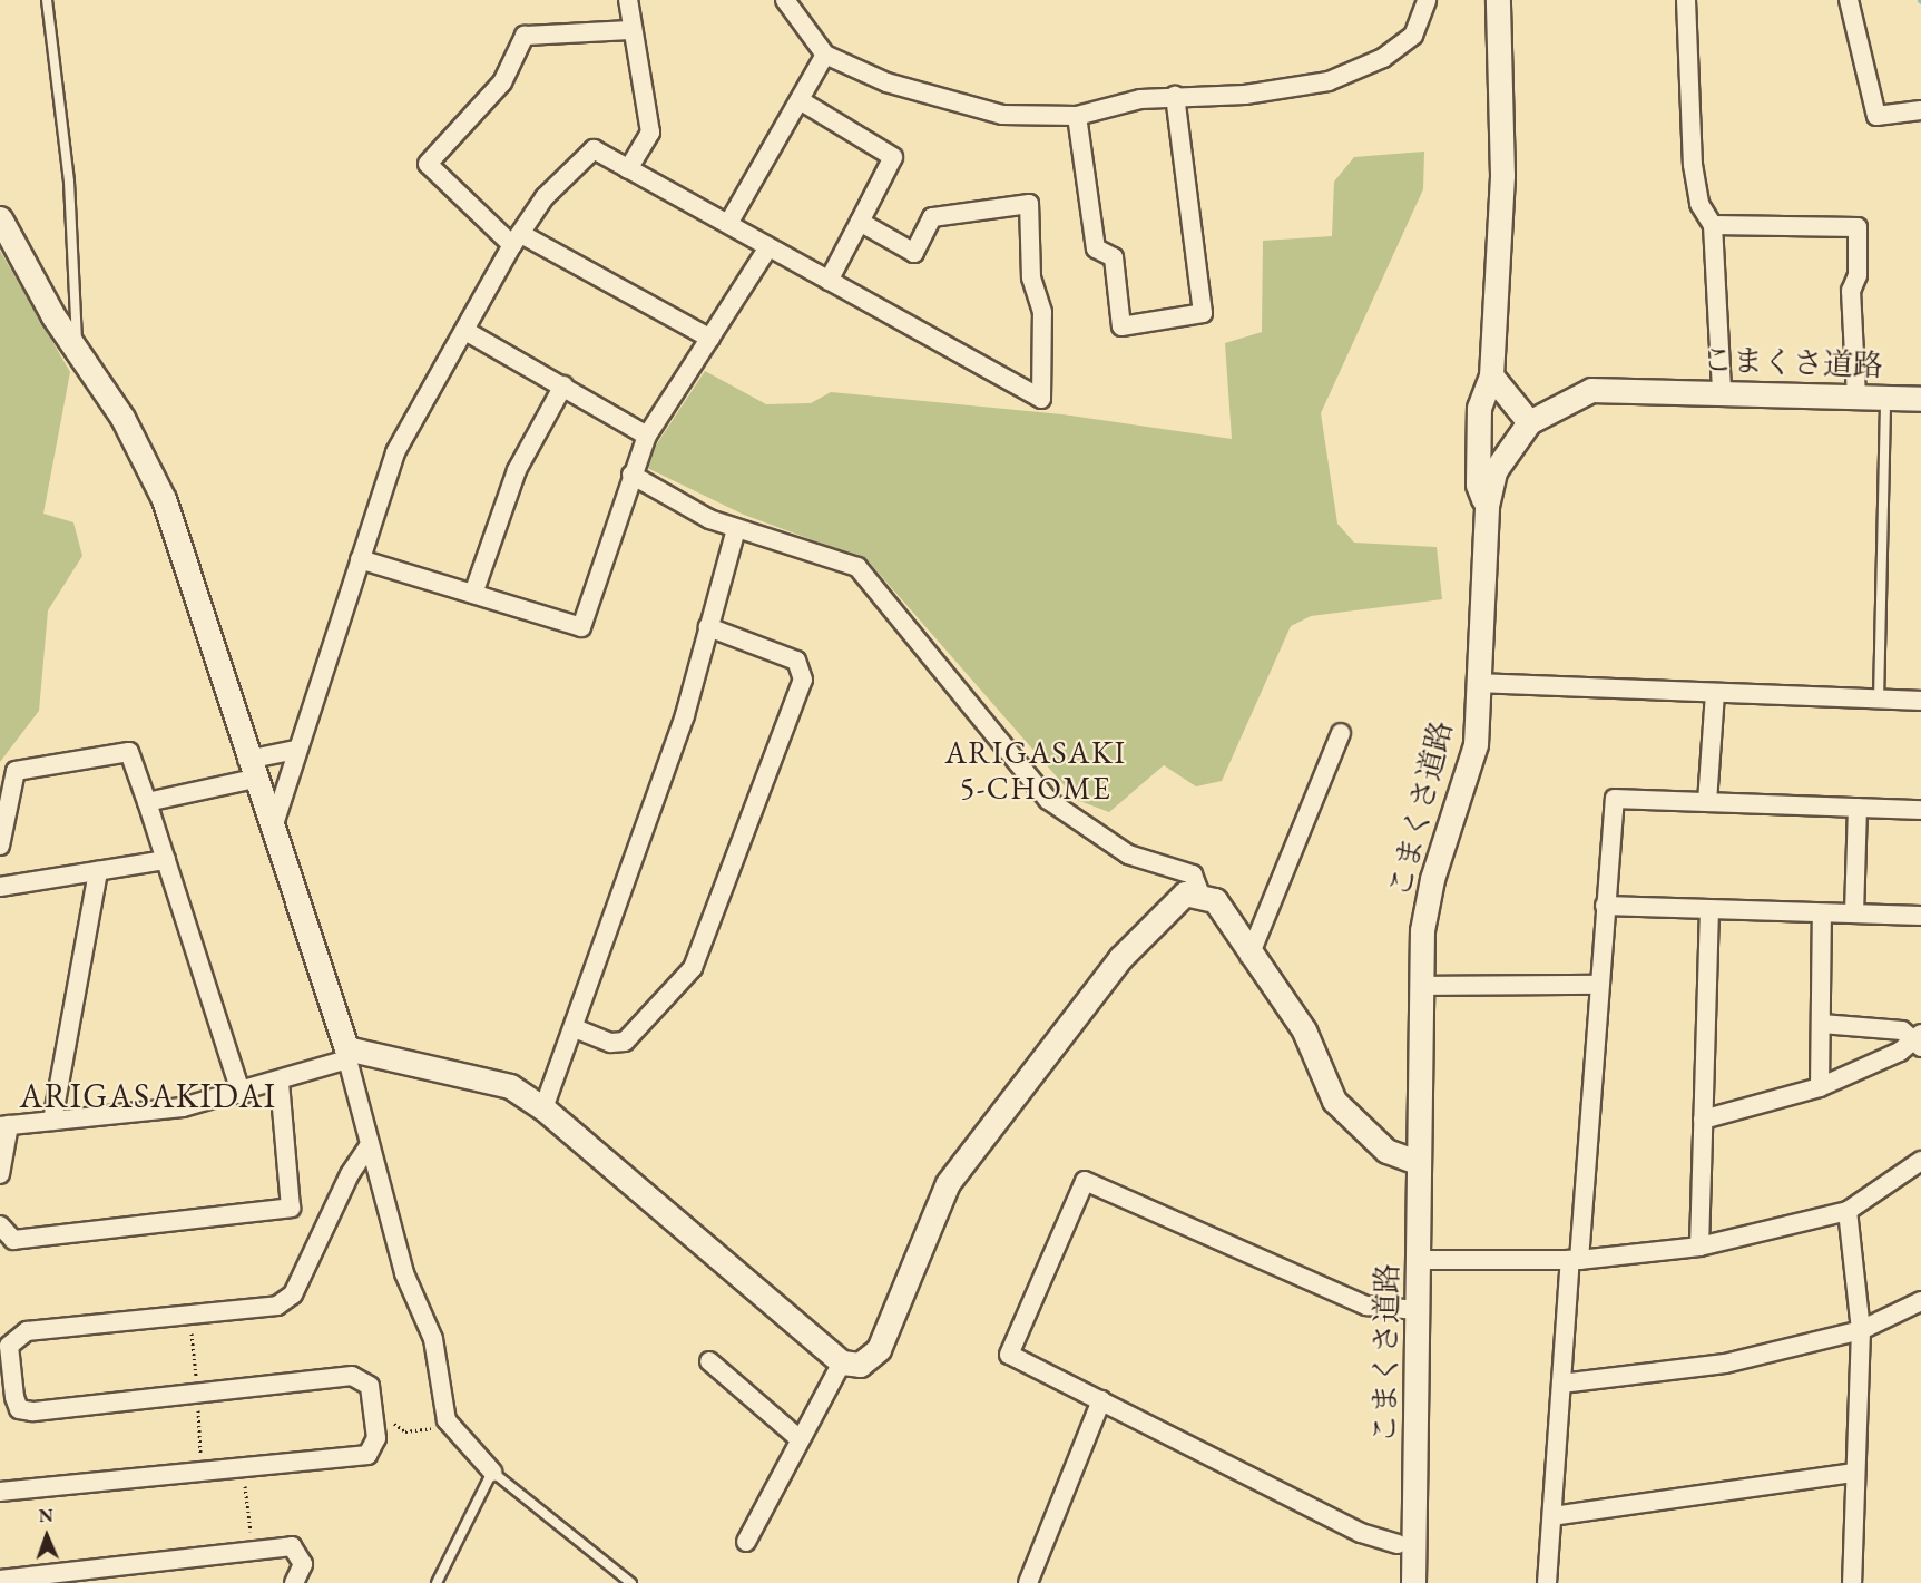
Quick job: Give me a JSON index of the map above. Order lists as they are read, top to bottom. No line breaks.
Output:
{"streets":{"street":["こまくさ道路"]},"districts":["ARIGASAKI 5-CHOME","ARIGASAKIDAI"],"north":"top"}
